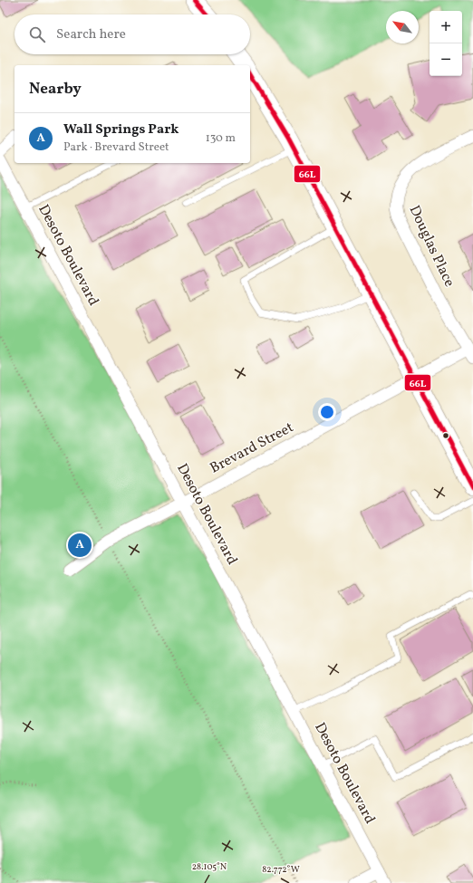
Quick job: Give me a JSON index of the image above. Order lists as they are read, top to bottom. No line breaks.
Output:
{"streets":{"street":["Douglas Place","Desoto Boulevard","Brevard Street"]},"crossings":[["Douglas Place","Brevard Street"],["Desoto Boulevard","Brevard Street"]],"lines":["transit line 66L"],"north":"top left","page":{"map_buttons":["+","−"],"search":"Search here","heading":"Nearby","list":[{"mark":"A","name":"Wall Springs Park","note":"Park · Brevard Street","value":"130 m"}],"pins":"A"},"coordinates":["28.105°N","82.772°W"]}
